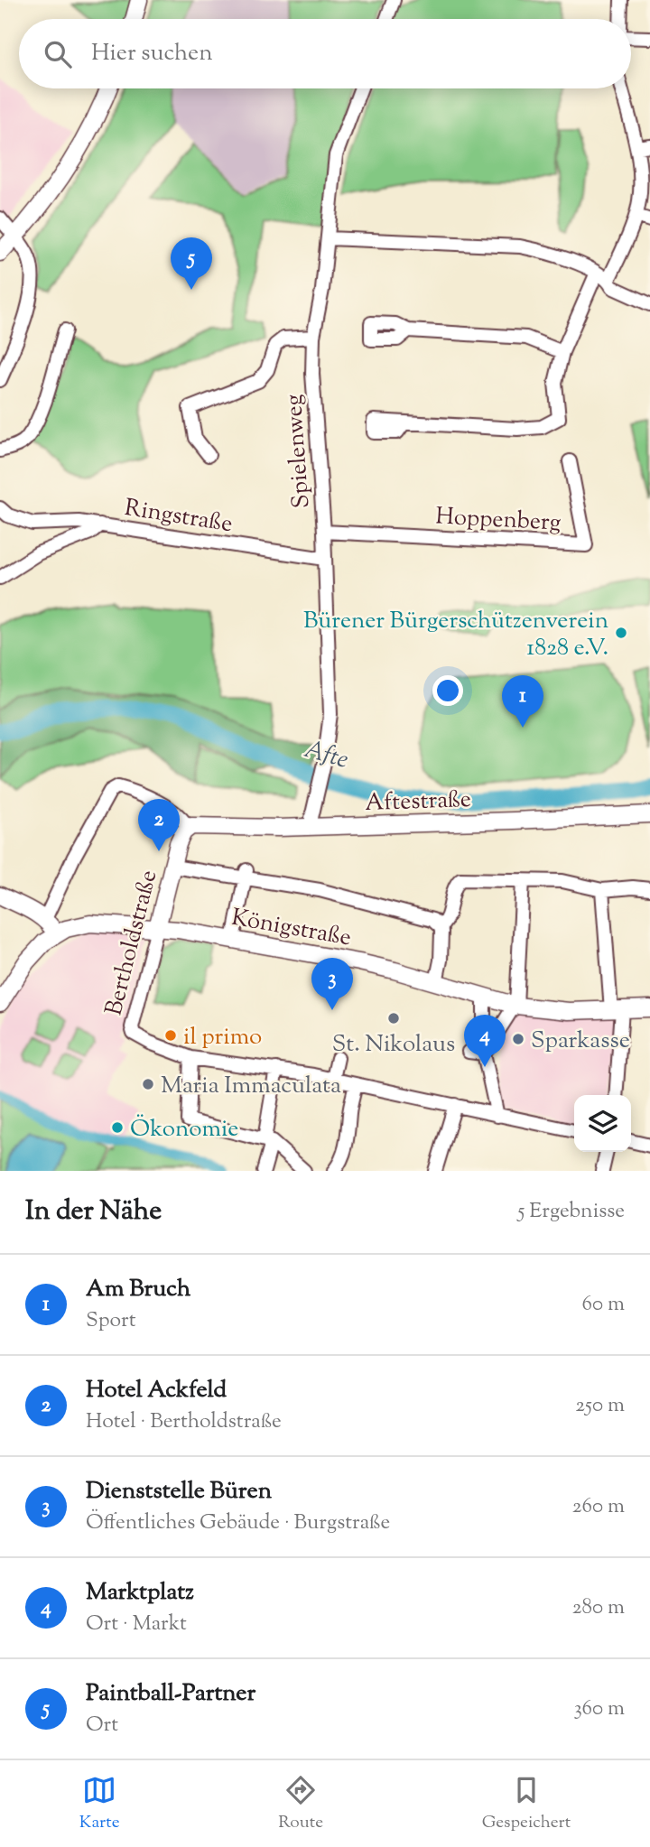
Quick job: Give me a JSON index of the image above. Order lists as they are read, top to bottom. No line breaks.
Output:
{"streets":{"main road":["Aftestraße","Königstraße","Bertholdstraße"],"street":["Spielenweg","Ringstraße","Hoppenberg"]},"crossings":[["Spielenweg","Ringstraße"],["Spielenweg","Hoppenberg"],["Spielenweg","Aftestraße"],["Aftestraße","Bertholdstraße"],["Königstraße","Bertholdstraße"]],"water":["Afte"],"places":["Bürener Bürgerschützenverein 1828 e.V.","St. Nikolaus","il primo","Sparkasse","Maria Immaculata","Ökonomie"],"page":{"search":"Hier suchen","pins":["5","1","2","3","4"],"heading":["In der Nähe","5 Ergebnisse"],"list":[{"mark":"1","name":"Am Bruch","note":"Sport","value":"60 m"},{"mark":"2","name":"Hotel Ackfeld","note":"Hotel · Bertholdstraße","value":"250 m"},{"mark":"3","name":"Dienststelle Büren","note":"Öffentliches Gebäude · Burgstraße","value":"260 m"},{"mark":"4","name":"Marktplatz","note":"Ort · Markt","value":"280 m"},{"mark":"5","name":"Paintball-Partner","note":"Ort","value":"360 m"}],"nav":["Karte","Route","Gespeichert"]}}
